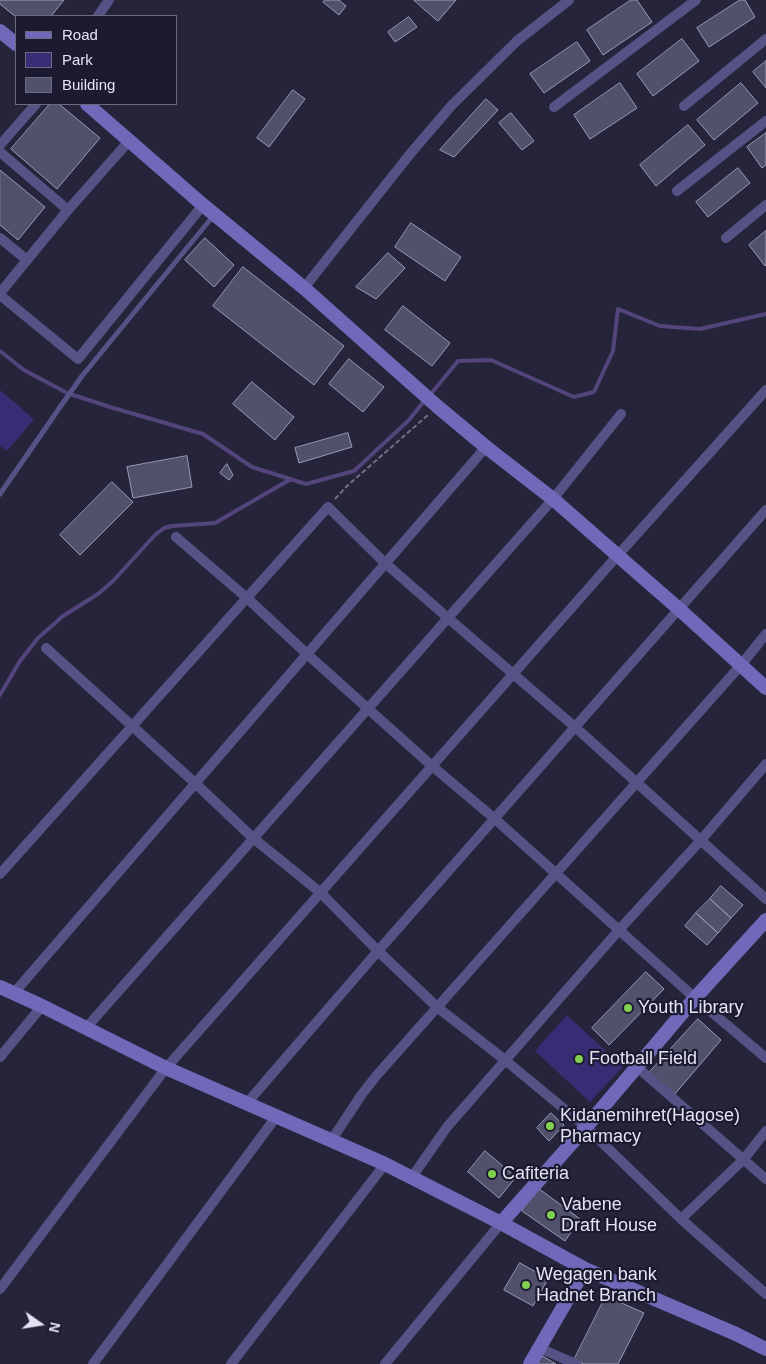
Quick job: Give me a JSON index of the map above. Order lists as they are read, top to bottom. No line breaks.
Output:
{"places":["Youth Library","Football Field","Kidanemihret(Hagose) Pharmacy","Cafiteria","Vabene Draft House","Wegagen bank Hadnet Branch"],"legend":["Road","Park","Building"],"north":"right"}
